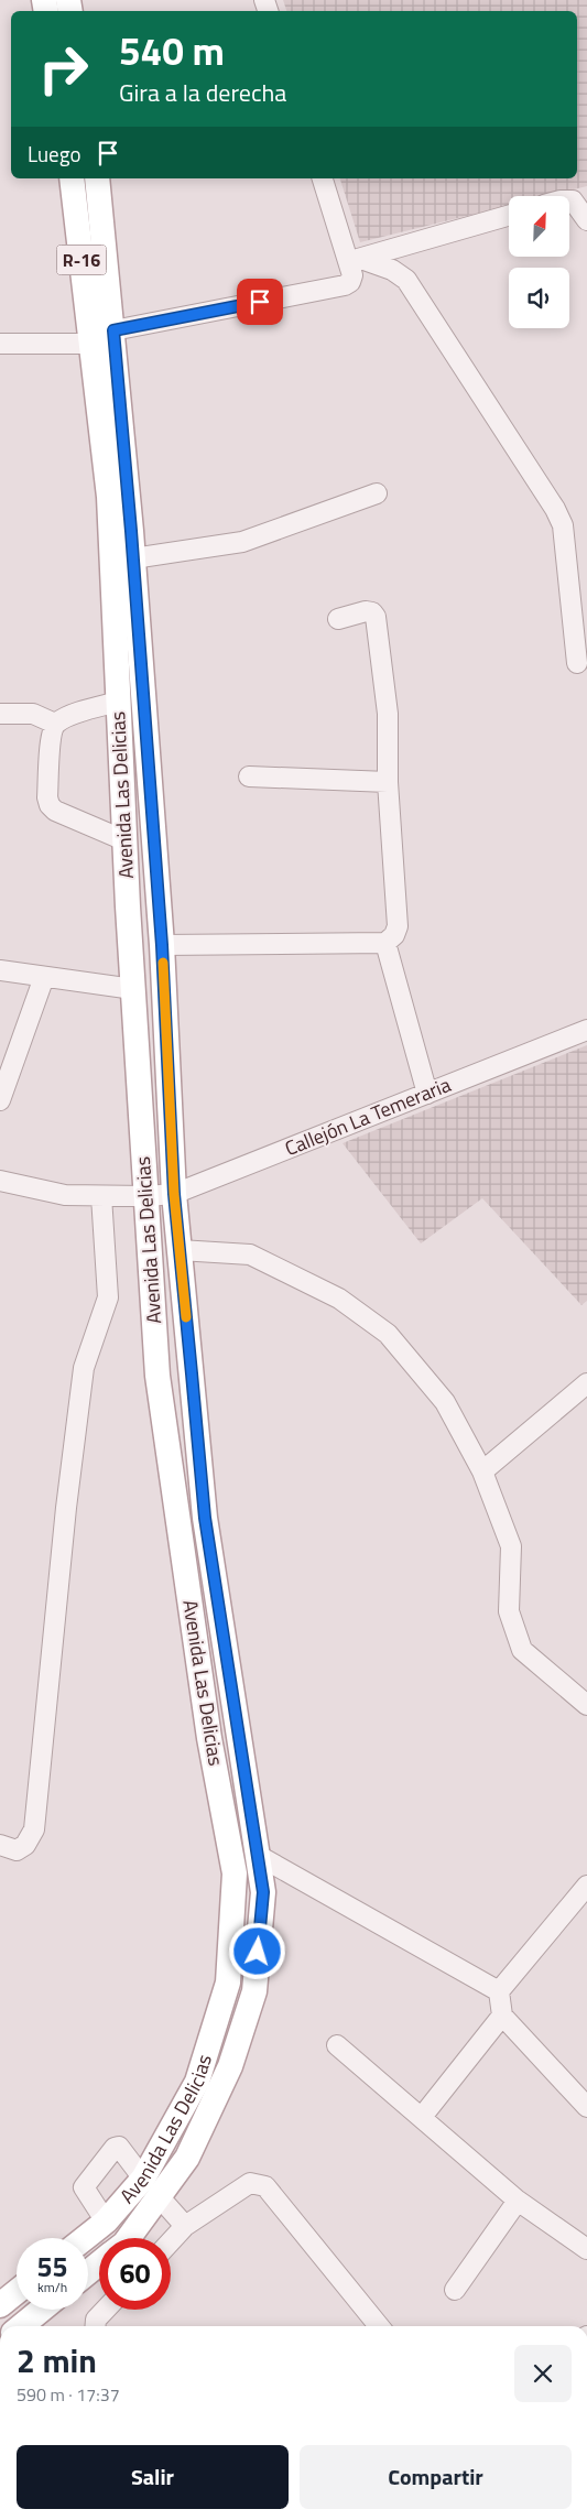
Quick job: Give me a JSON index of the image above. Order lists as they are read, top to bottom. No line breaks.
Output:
{"streets":{"main road":["R-16","Avenida Las Delicias"],"street":["Callejón La Temeraria"]},"crossings":[["Avenida Las Delicias","Callejón La Temeraria"]],"north":"top right","page":{"turn":["540 m","Gira a la derecha"],"then":"Luego","speed":"55 km/h","limit":"60","heading":["2 min","590 m · 17:37"],"buttons":["Salir","Compartir"]}}
